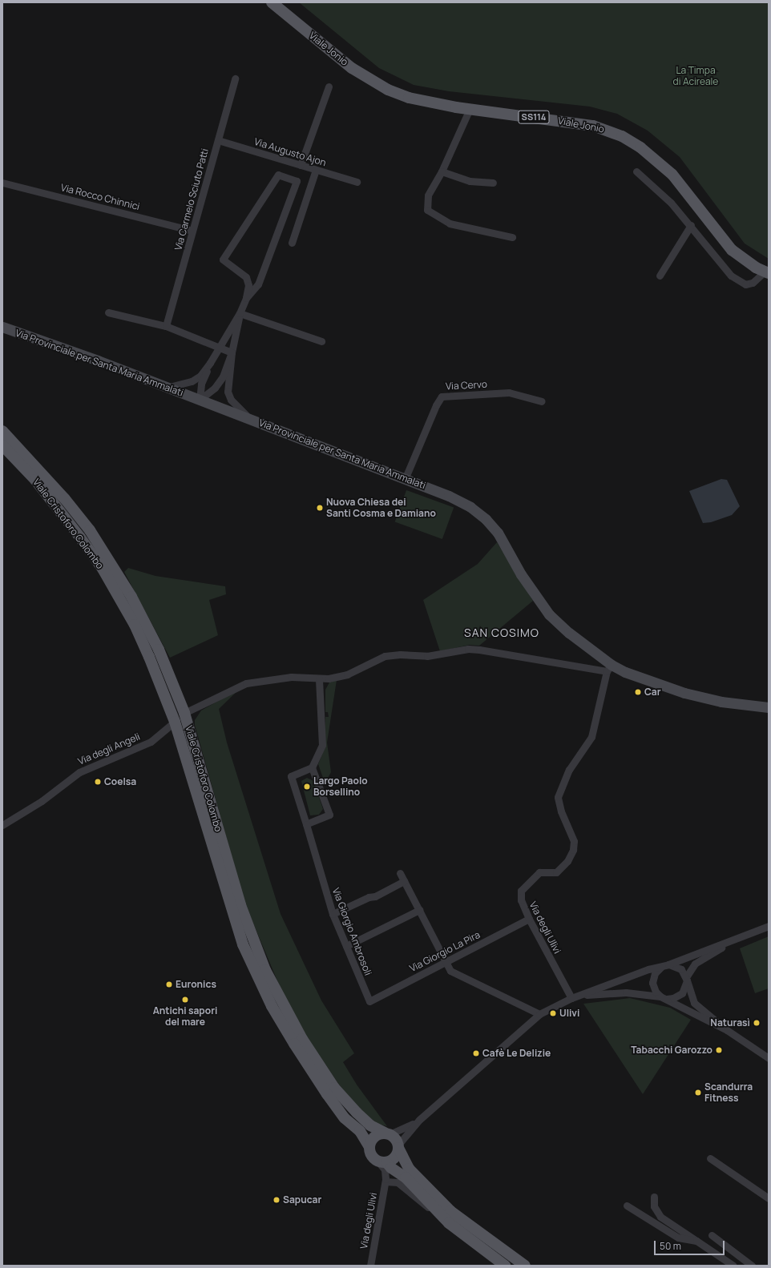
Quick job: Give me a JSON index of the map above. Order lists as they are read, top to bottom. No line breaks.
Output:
{"streets":{"main road":["Viale Jonio","SS114","Viale Cristoforo Colombo"],"street":["Via Augusto Ajon","Via Rocco Chinnici","Via Carmelo Sciuto Patti","Via Provinciale per Santa Maria Ammalati","Via Cervo","Via degli Angeli","Via degli Ulivi","Via Giorgio Ambrosoli","Via Giorgio La Pira"]},"crossings":[["Via Augusto Ajon","Via Carmelo Sciuto Patti"],["Via Rocco Chinnici","Via Carmelo Sciuto Patti"],["Via Provinciale per Santa Maria Ammalati","Via Cervo"],["Via Provinciale per Santa Maria Ammalati","Via degli Ulivi"],["Viale Cristoforo Colombo","Via degli Angeli"],["Via degli Ulivi","Via Giorgio La Pira"],["Via Giorgio Ambrosoli","Via Giorgio La Pira"]],"districts":["SAN COSIMO"],"parks":["La Timpa di Acireale"],"places":["Nuova Chiesa dei Santi Cosma e Damiano","Car","Coelsa","Largo Paolo Borsellino","Euronics","Antichi sapori del mare","Ulivi","Naturasì","Tabacchi Garozzo","Cafè Le Delizie","Scandurra Fitness","Sapucar"],"scale_bar":"50 m"}
